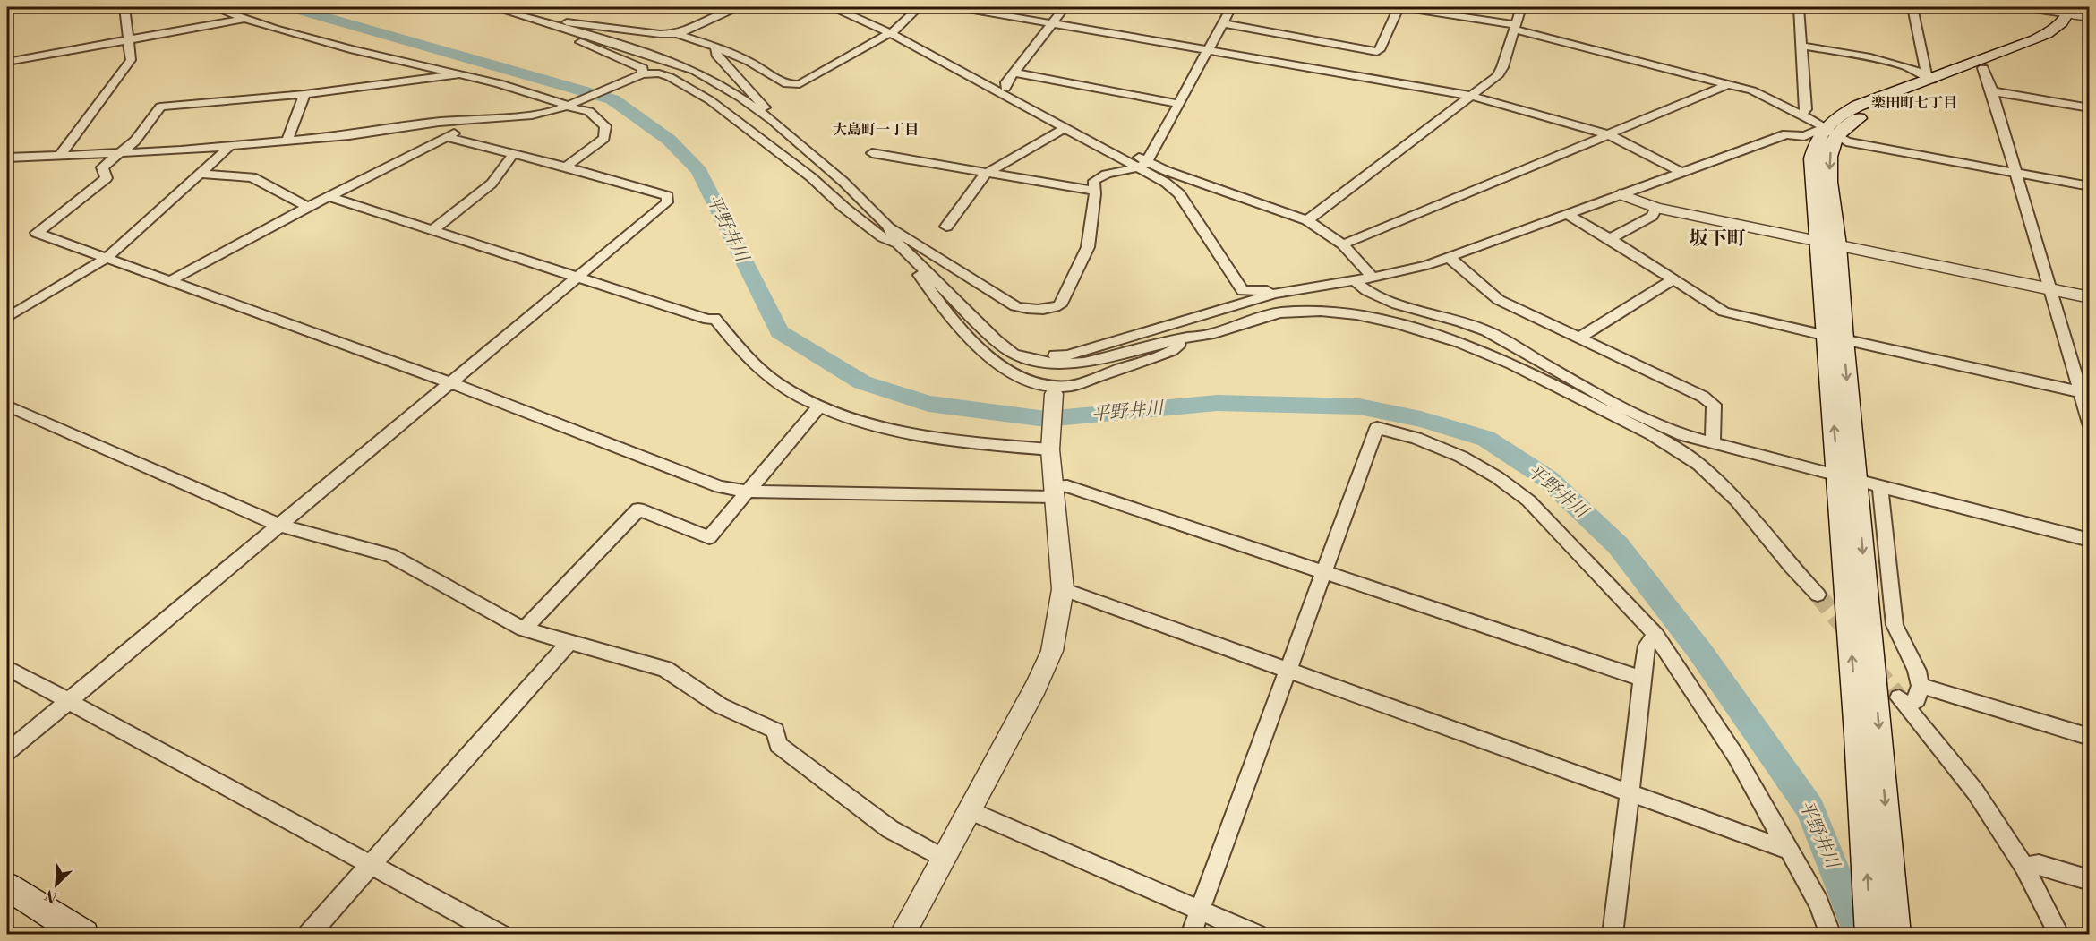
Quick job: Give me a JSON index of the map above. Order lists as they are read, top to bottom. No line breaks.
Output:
{"districts":["楽田町七丁目","大島町一丁目","坂下町"],"water":["平野井川"],"north":"bottom left"}
